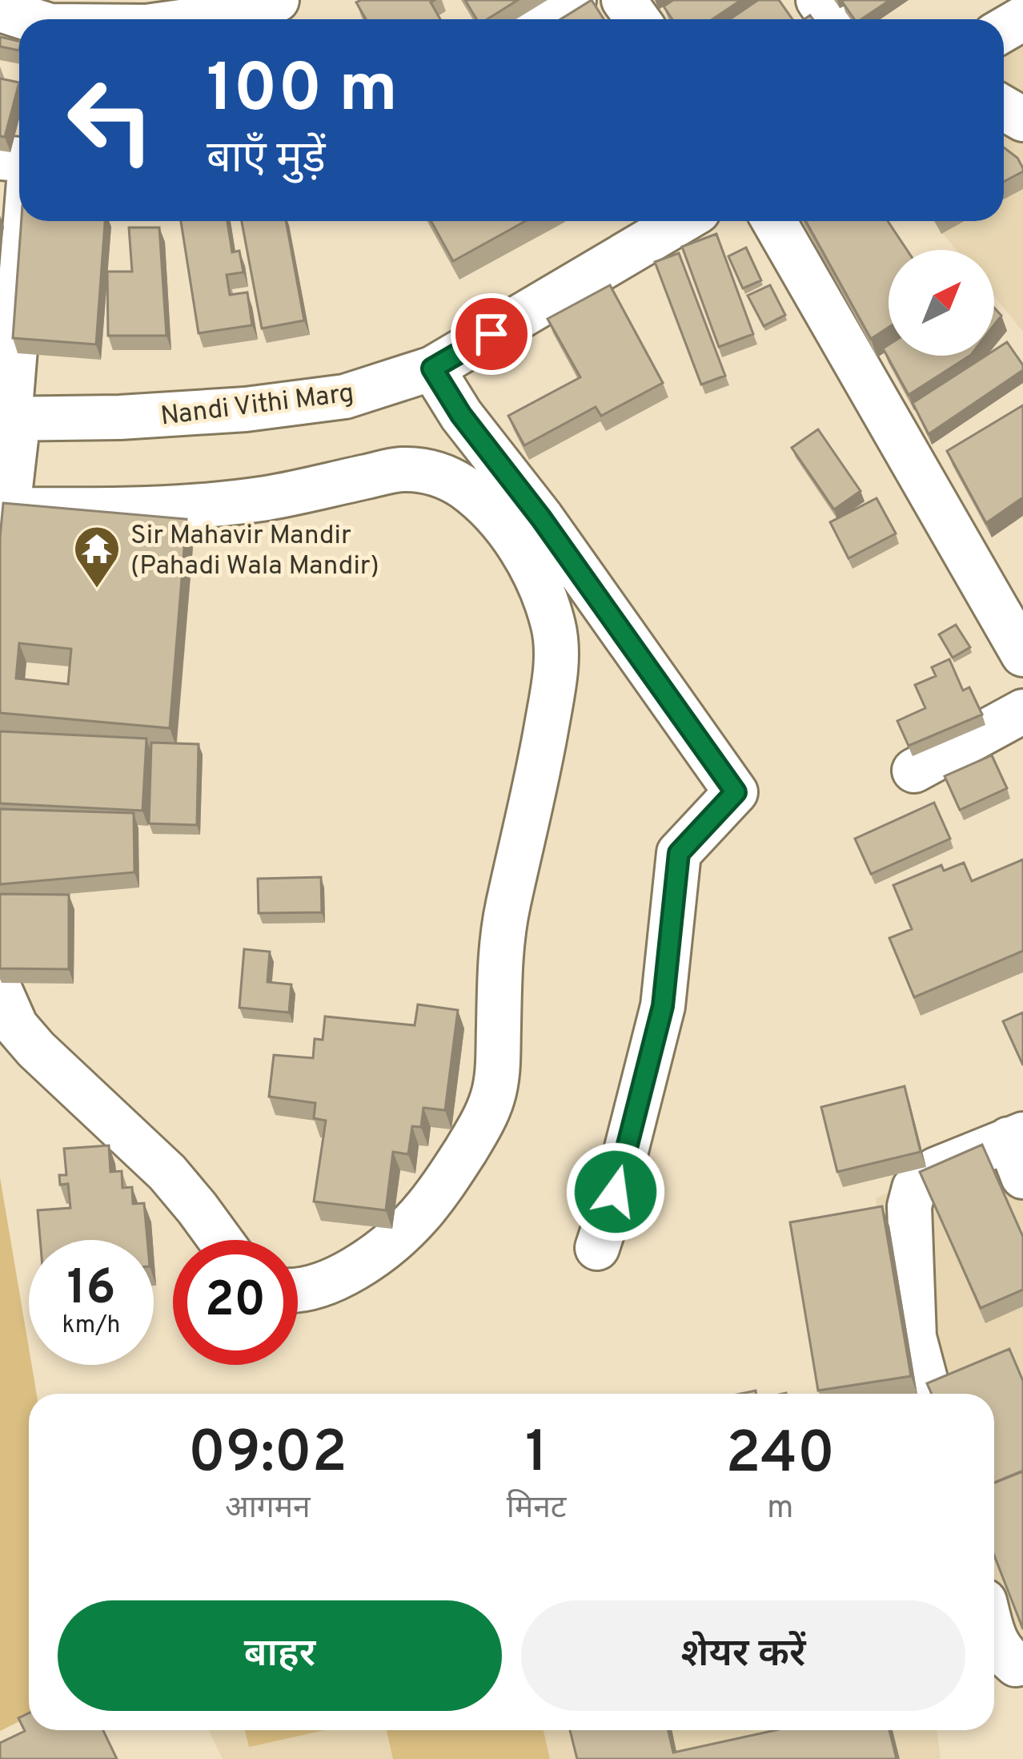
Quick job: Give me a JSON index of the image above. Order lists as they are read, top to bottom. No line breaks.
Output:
{"streets":{"street":["Nandi Vithi Marg"]},"places":{"temple":["Sir Mahavir Mandir (Pahadi Wala Mandir)"]},"north":"top right","page":{"turn":["100 m","बाएँ मुड़ें"],"speed":"16 km/h","limit":"20","eta":["09:02","आगमन","1","मिनट","240","m"],"buttons":["बाहर","शेयर करें"]}}
